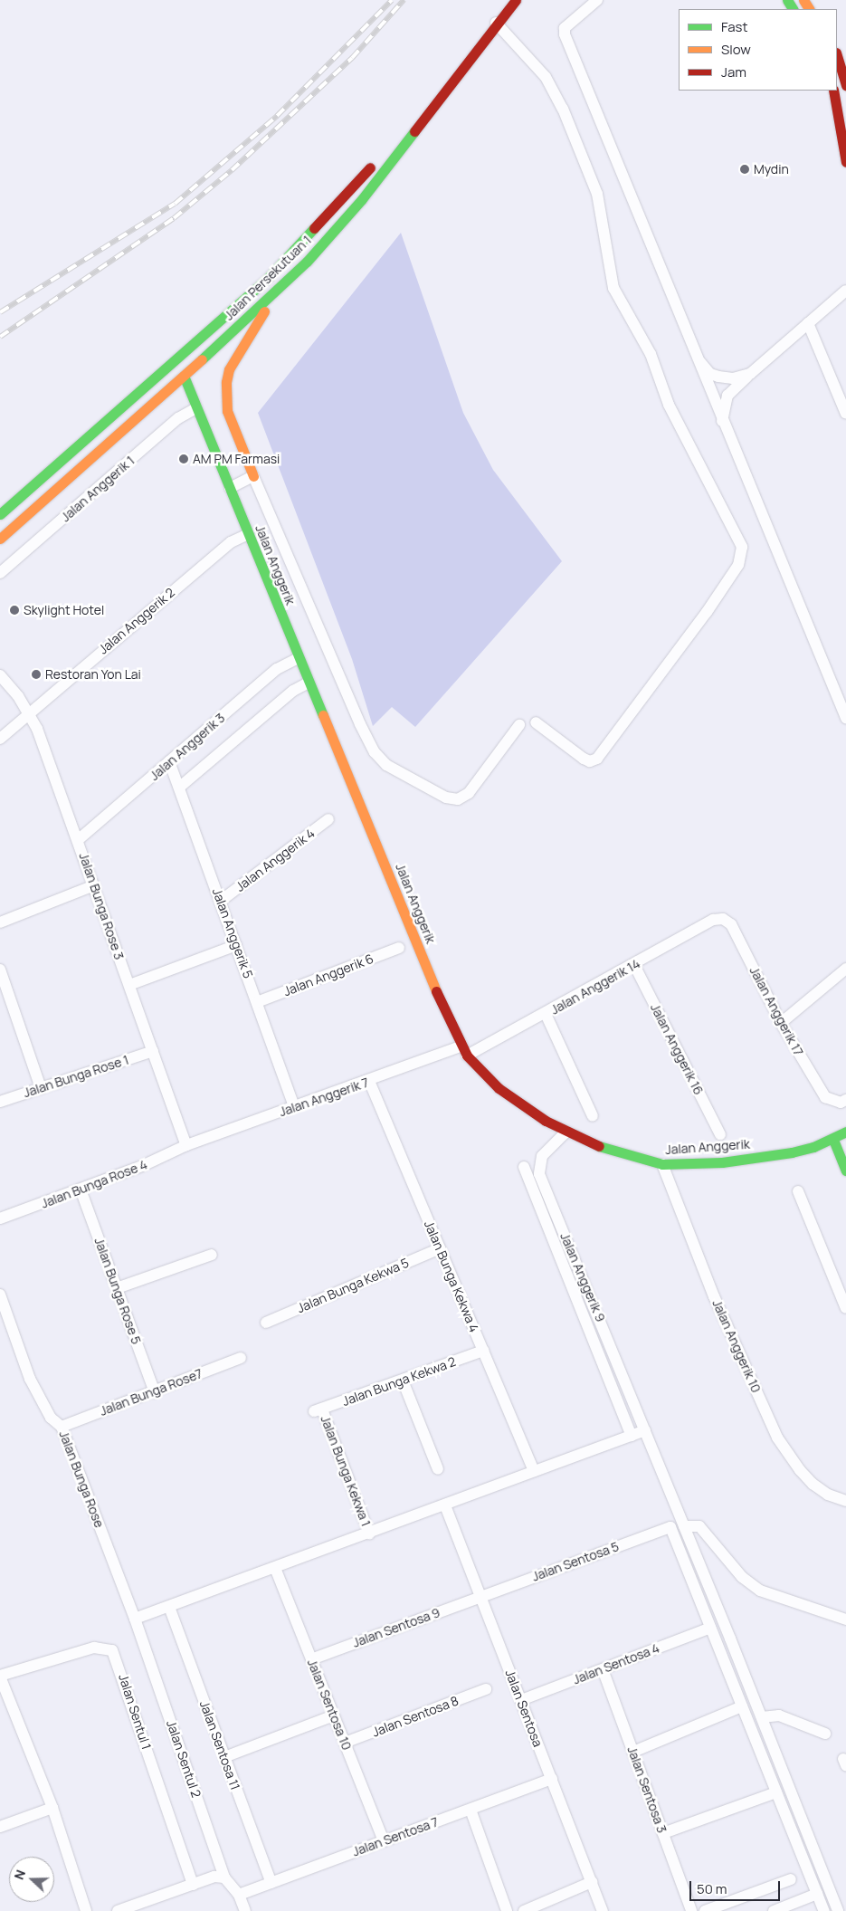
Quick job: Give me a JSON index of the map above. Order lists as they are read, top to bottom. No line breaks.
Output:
{"streets":{"main road":["Jalan Persekutuan 1","Jalan Anggerik"],"street":["Jalan Anggerik 1","Jalan Anggerik 2","Jalan Anggerik 3","Jalan Anggerik 4","Jalan Bunga Rose 3","Jalan Anggerik 5","Jalan Anggerik 6","Jalan Anggerik 14","Jalan Anggerik 17","Jalan Anggerik 16","Jalan Bunga Rose 1","Jalan Anggerik 7","Jalan Bunga Rose 4","Jalan Bunga Kekwa 4","Jalan Anggerik 9","Jalan Bunga Kekwa 5","Jalan Bunga Rose 5","Jalan Anggerik 10","Jalan Bunga Kekwa 2","Jalan Bunga Rose7","Jalan Bunga Kekwa 1","Jalan Bunga Rose","Jalan Sentosa 5","Jalan Sentosa 9","Jalan Sentosa 4","Jalan Sentosa 10","Jalan Sentosa","Jalan Sentul 1","Jalan Sentosa 8","Jalan Sentosa 11","Jalan Sentul 2","Jalan Sentosa 3","Jalan Sentosa 7"]},"crossings":[["Jalan Persekutuan 1","Jalan Anggerik"],["Jalan Anggerik 1","Jalan Anggerik"],["Jalan Anggerik","Jalan Anggerik 2"],["Jalan Anggerik","Jalan Anggerik 3"],["Jalan Anggerik","Jalan Anggerik 14"],["Jalan Anggerik","Jalan Anggerik 7"],["Jalan Anggerik","Jalan Anggerik 9"],["Jalan Anggerik","Jalan Anggerik 10"],["Jalan Anggerik 2","Jalan Bunga Rose 3"],["Jalan Anggerik 3","Jalan Bunga Rose 3"],["Jalan Anggerik 3","Jalan Anggerik 5"],["Jalan Anggerik 4","Jalan Anggerik 5"],["Jalan Bunga Rose 3","Jalan Bunga Rose 1"],["Jalan Bunga Rose 3","Jalan Anggerik 7"],["Jalan Bunga Rose 3","Jalan Bunga Rose 4"],["Jalan Anggerik 5","Jalan Anggerik 6"],["Jalan Anggerik 5","Jalan Anggerik 7"],["Jalan Anggerik 14","Jalan Anggerik 17"],["Jalan Anggerik 14","Jalan Anggerik 16"],["Jalan Anggerik 14","Jalan Anggerik 7"],["Jalan Anggerik 7","Jalan Bunga Rose 4"],["Jalan Anggerik 7","Jalan Bunga Kekwa 4"],["Jalan Bunga Rose 4","Jalan Bunga Rose 5"],["Jalan Bunga Kekwa 4","Jalan Bunga Kekwa 5"],["Jalan Bunga Kekwa 4","Jalan Bunga Kekwa 2"],["Jalan Bunga Rose 5","Jalan Bunga Rose7"],["Jalan Bunga Kekwa 2","Jalan Bunga Kekwa 1"],["Jalan Bunga Rose7","Jalan Bunga Rose"],["Jalan Bunga Rose","Jalan Sentul 2"],["Jalan Sentosa 5","Jalan Sentosa 9"],["Jalan Sentosa 5","Jalan Sentosa 4"],["Jalan Sentosa 5","Jalan Sentosa"],["Jalan Sentosa 9","Jalan Sentosa 10"],["Jalan Sentosa 9","Jalan Sentosa"],["Jalan Sentosa 4","Jalan Sentosa"],["Jalan Sentosa 4","Jalan Sentosa 3"],["Jalan Sentosa 10","Jalan Sentosa 8"],["Jalan Sentosa 10","Jalan Sentosa 7"],["Jalan Sentosa","Jalan Sentosa 7"],["Jalan Sentosa 11","Jalan Sentosa 7"],["Jalan Sentul 2","Jalan Sentosa 7"]],"places":["Mydin","AM PM Farmasi","Skylight Hotel","Restoran Yon Lai"],"legend":["Fast","Slow","Jam"],"scale_bar":"50 m","north":"left"}
